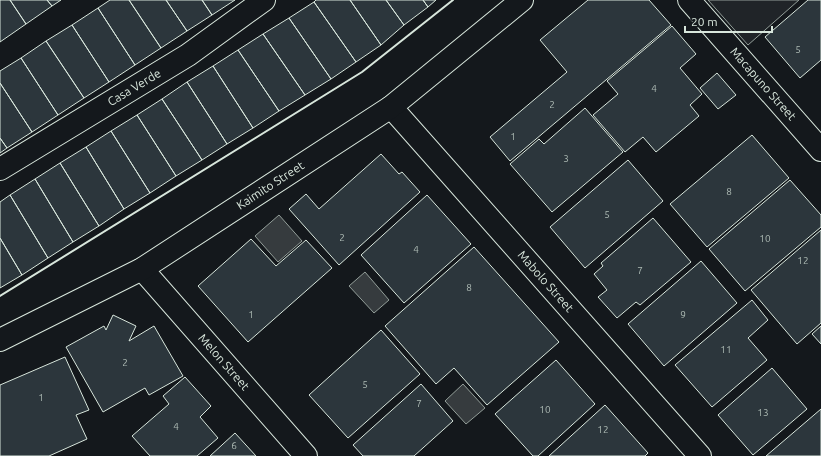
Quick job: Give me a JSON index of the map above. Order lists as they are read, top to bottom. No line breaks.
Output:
{"streets":{"street":["Macapuno Street","Casa Verde","Kaimito Street","Mabolo Street","Melon Street"]},"crossings":[["Kaimito Street","Mabolo Street"],["Kaimito Street","Melon Street"]],"house_numbers":["5","4","2","1","3","8","5","2","10","4","12","7","8","1","9","11","2","5","1","7","10","13","4","12","6"],"scale_bar":"20 m"}
